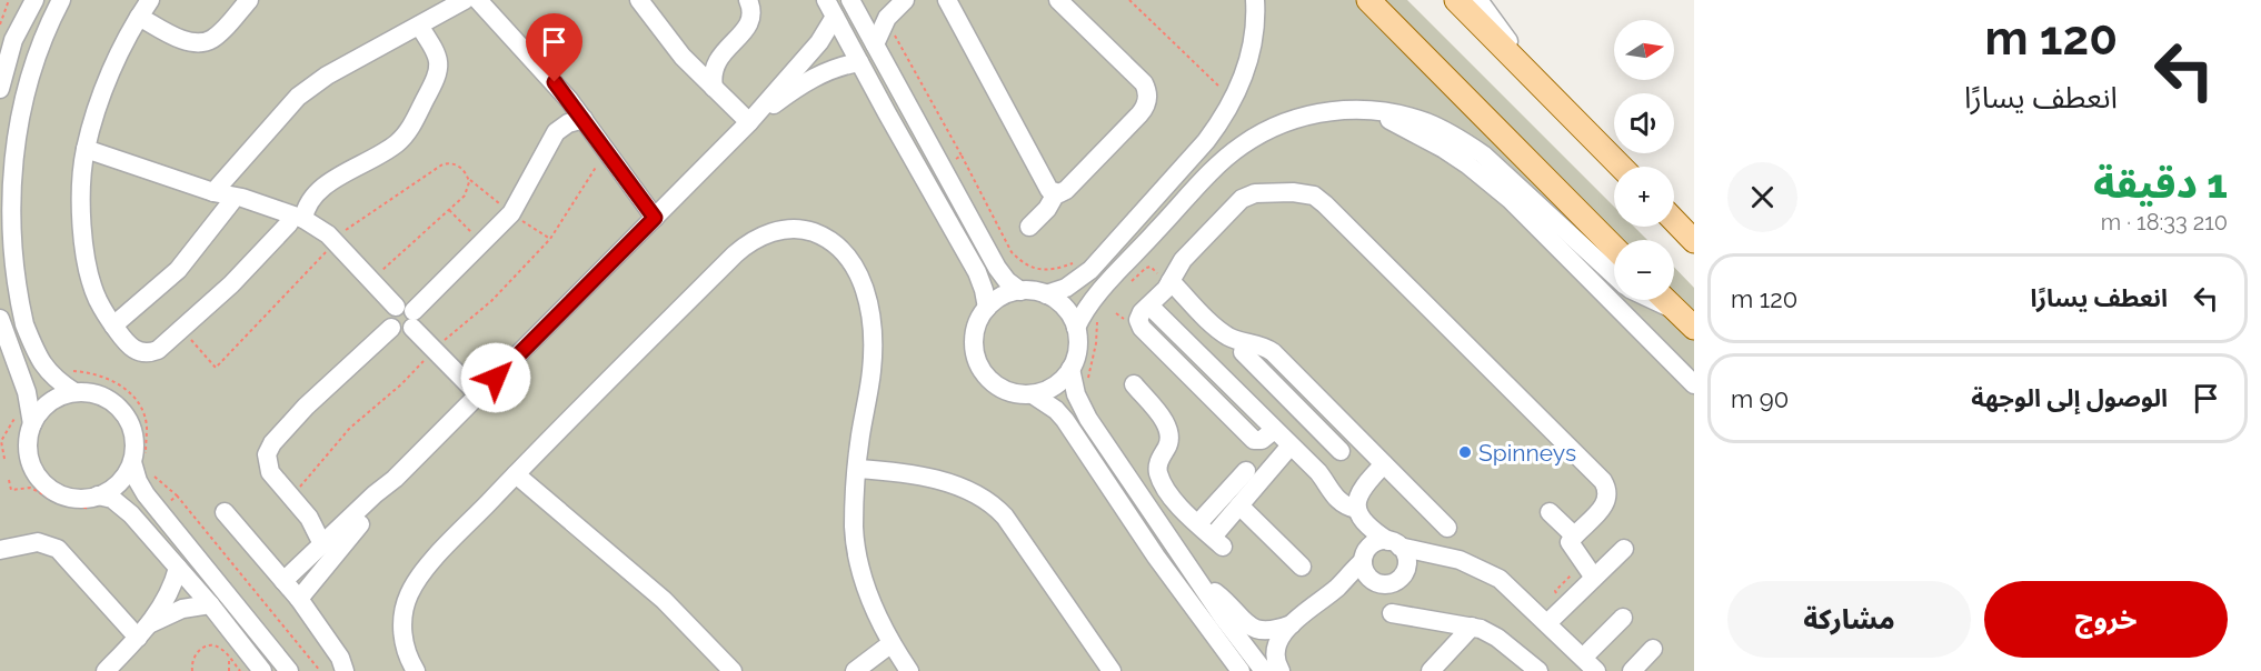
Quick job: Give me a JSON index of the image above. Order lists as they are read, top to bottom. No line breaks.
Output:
{"places":["Spinneys"],"north":"right","page":{"turn":["120 m","انعطف يسارًا"],"map_buttons":["+","−"],"heading":["1 دقيقة","210 m · 18:33"],"list":[{"name":"انعطف يسارًا","value":"120 m"},{"name":"الوصول إلى الوجهة","value":"90 m"}],"buttons":["خروج","مشاركة"]}}
